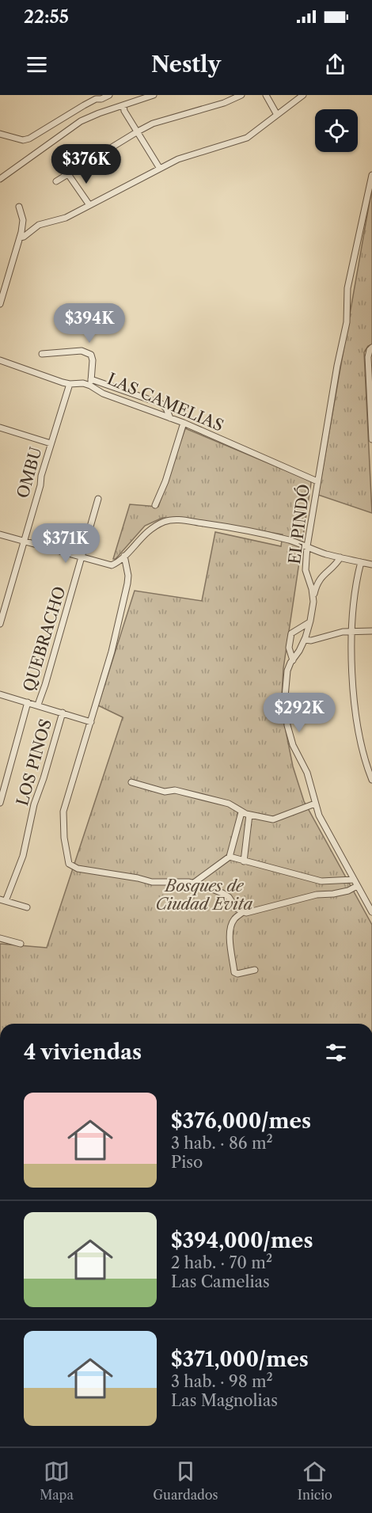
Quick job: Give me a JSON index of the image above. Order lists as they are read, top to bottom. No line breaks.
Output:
{"streets":{"street":["LAS CAMELIAS","OMBU","EL PINDÓ","QUEBRACHO","LOS PINOS"]},"crossings":[["LAS CAMELIAS","OMBU"],["LAS CAMELIAS","EL PINDÓ"]],"parks":["Bosques de Ciudad Evita"],"page":{"status":"22:55","header":"Nestly","price":["$376K","$394K","$371K","$292K"],"heading":"4 viviendas","list":[{"name":"$376,000/mes","note":"3 hab. · 86 m² · Piso"},{"name":"$394,000/mes","note":"2 hab. · 70 m² · Las Camelias"},{"name":"$371,000/mes","note":"3 hab. · 98 m² · Las Magnolias"}],"tabs":["Mapa","Guardados","Inicio"]}}
